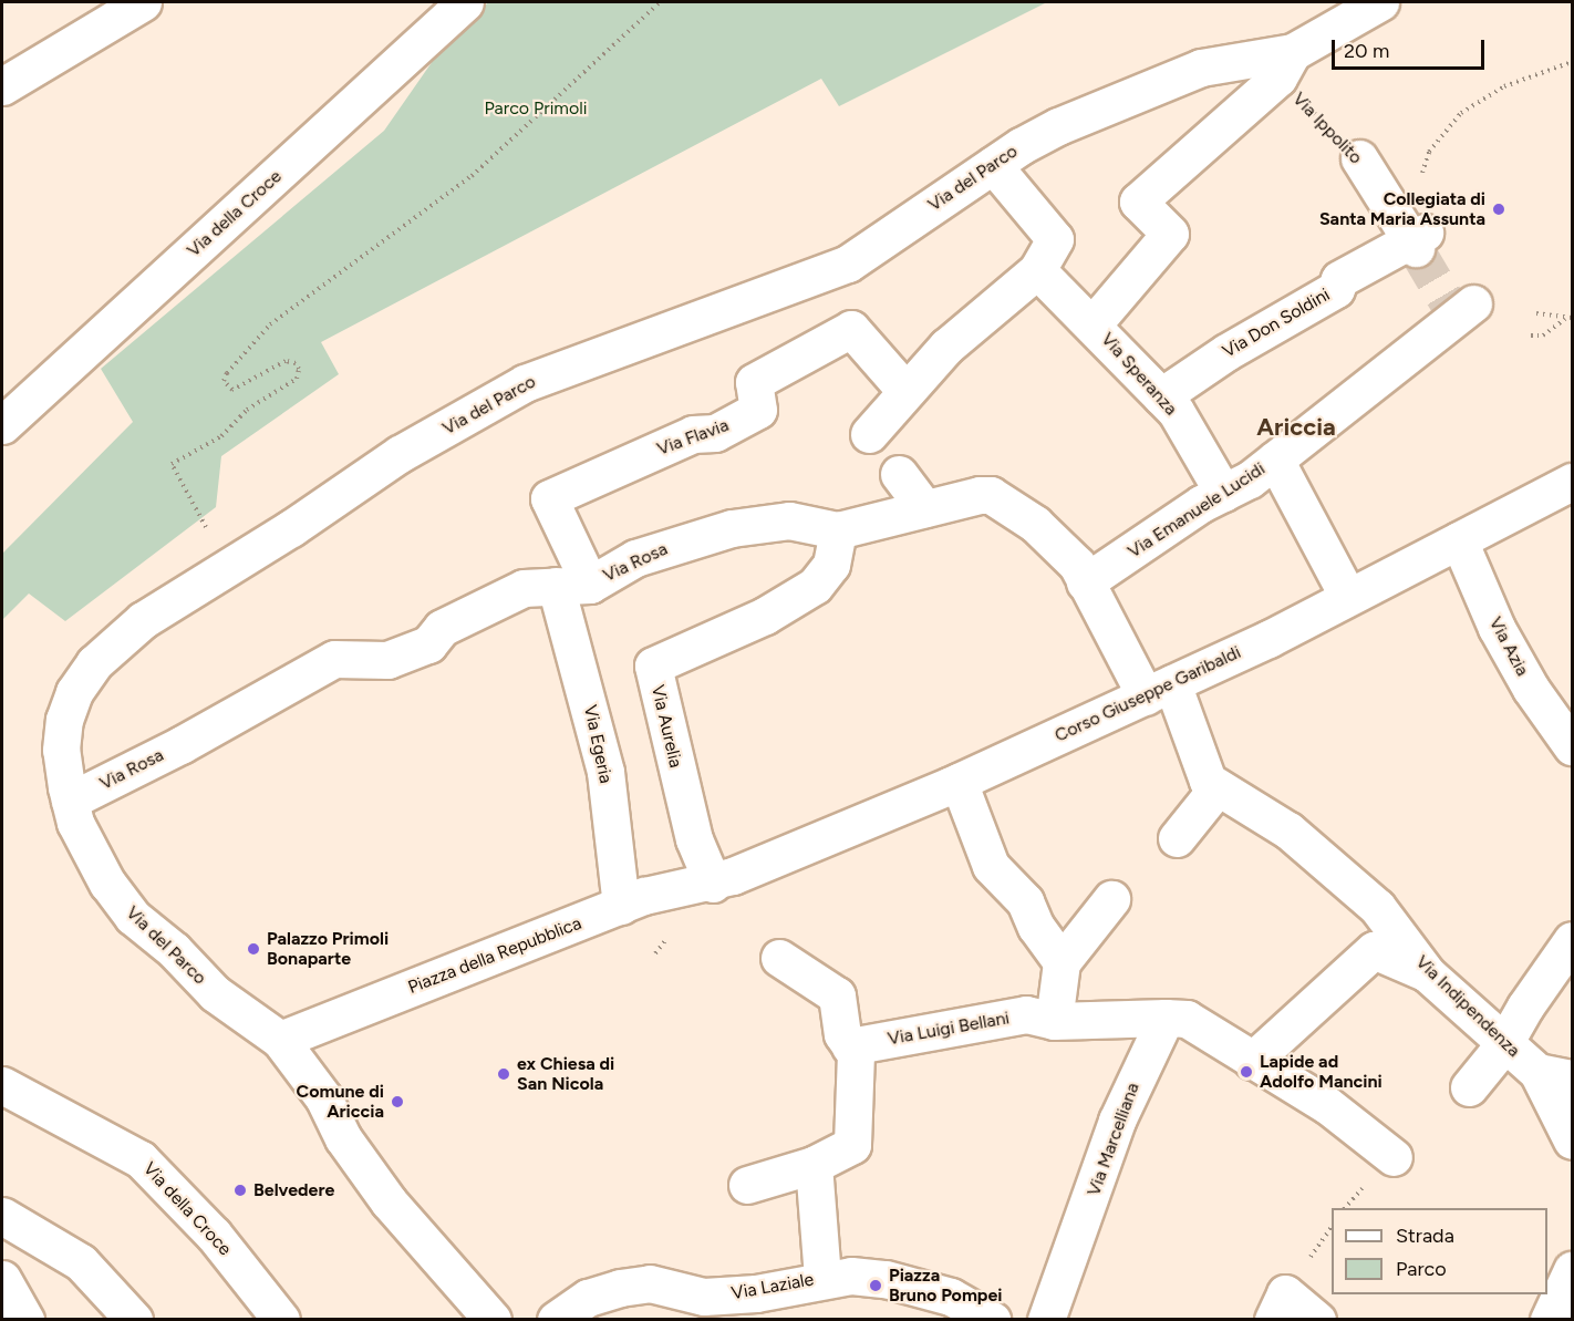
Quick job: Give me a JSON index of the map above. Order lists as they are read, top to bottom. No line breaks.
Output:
{"streets":{"street":["Via Ippolito","Via del Parco","Via della Croce","Via Don Soldini","Via Speranza","Via Flavia","Via Emanuele Lucidi","Via Rosa","Via Azia","Corso Giuseppe Garibaldi","Via Aurelia","Via Egeria","Piazza della Repubblica","Via Indipendenza","Via Luigi Bellani","Via Marcelliana","Via Laziale"]},"crossings":[["Via Ippolito","Via del Parco"],["Via Ippolito","Via Don Soldini"],["Via del Parco","Via Rosa"],["Via del Parco","Piazza della Repubblica"],["Via Don Soldini","Via Speranza"],["Via Speranza","Via Emanuele Lucidi"],["Via Flavia","Via Rosa"],["Via Flavia","Via Egeria"],["Via Emanuele Lucidi","Via Rosa"],["Via Emanuele Lucidi","Corso Giuseppe Garibaldi"],["Via Rosa","Corso Giuseppe Garibaldi"],["Via Rosa","Via Aurelia"],["Via Rosa","Via Egeria"],["Via Rosa","Via Indipendenza"],["Via Azia","Corso Giuseppe Garibaldi"],["Corso Giuseppe Garibaldi","Via Aurelia"],["Corso Giuseppe Garibaldi","Piazza della Repubblica"],["Corso Giuseppe Garibaldi","Via Indipendenza"],["Via Aurelia","Piazza della Repubblica"],["Via Egeria","Piazza della Repubblica"],["Via Luigi Bellani","Via Marcelliana"]],"districts":["Ariccia"],"parks":["Parco Primoli"],"places":["Collegiata di Santa Maria Assunta","Palazzo Primoli Bonaparte","Lapide ad Adolfo Mancini","ex Chiesa di San Nicola","Comune di Ariccia","Belvedere","Piazza Bruno Pompei"],"legend":["Strada","Parco"],"scale_bar":"20 m"}
